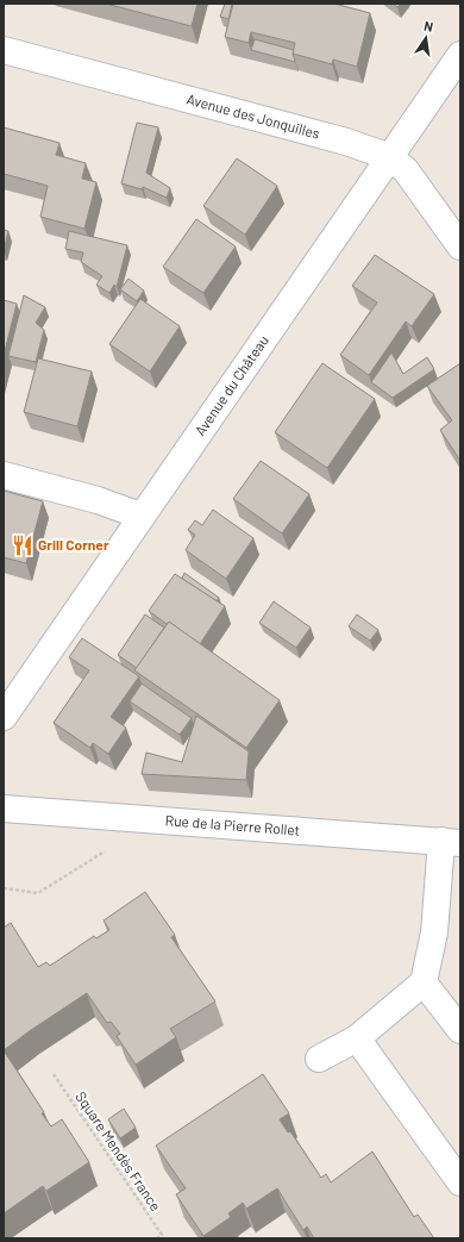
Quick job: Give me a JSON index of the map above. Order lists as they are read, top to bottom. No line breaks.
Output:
{"streets":{"street":["Avenue des Jonquilles","Avenue du Château","Rue de la Pierre Rollet"],"path":["Square Mendès France"]},"crossings":[["Avenue des Jonquilles","Avenue du Château"]],"places":{"restaurant":["Grill Corner"]},"north":"top"}
